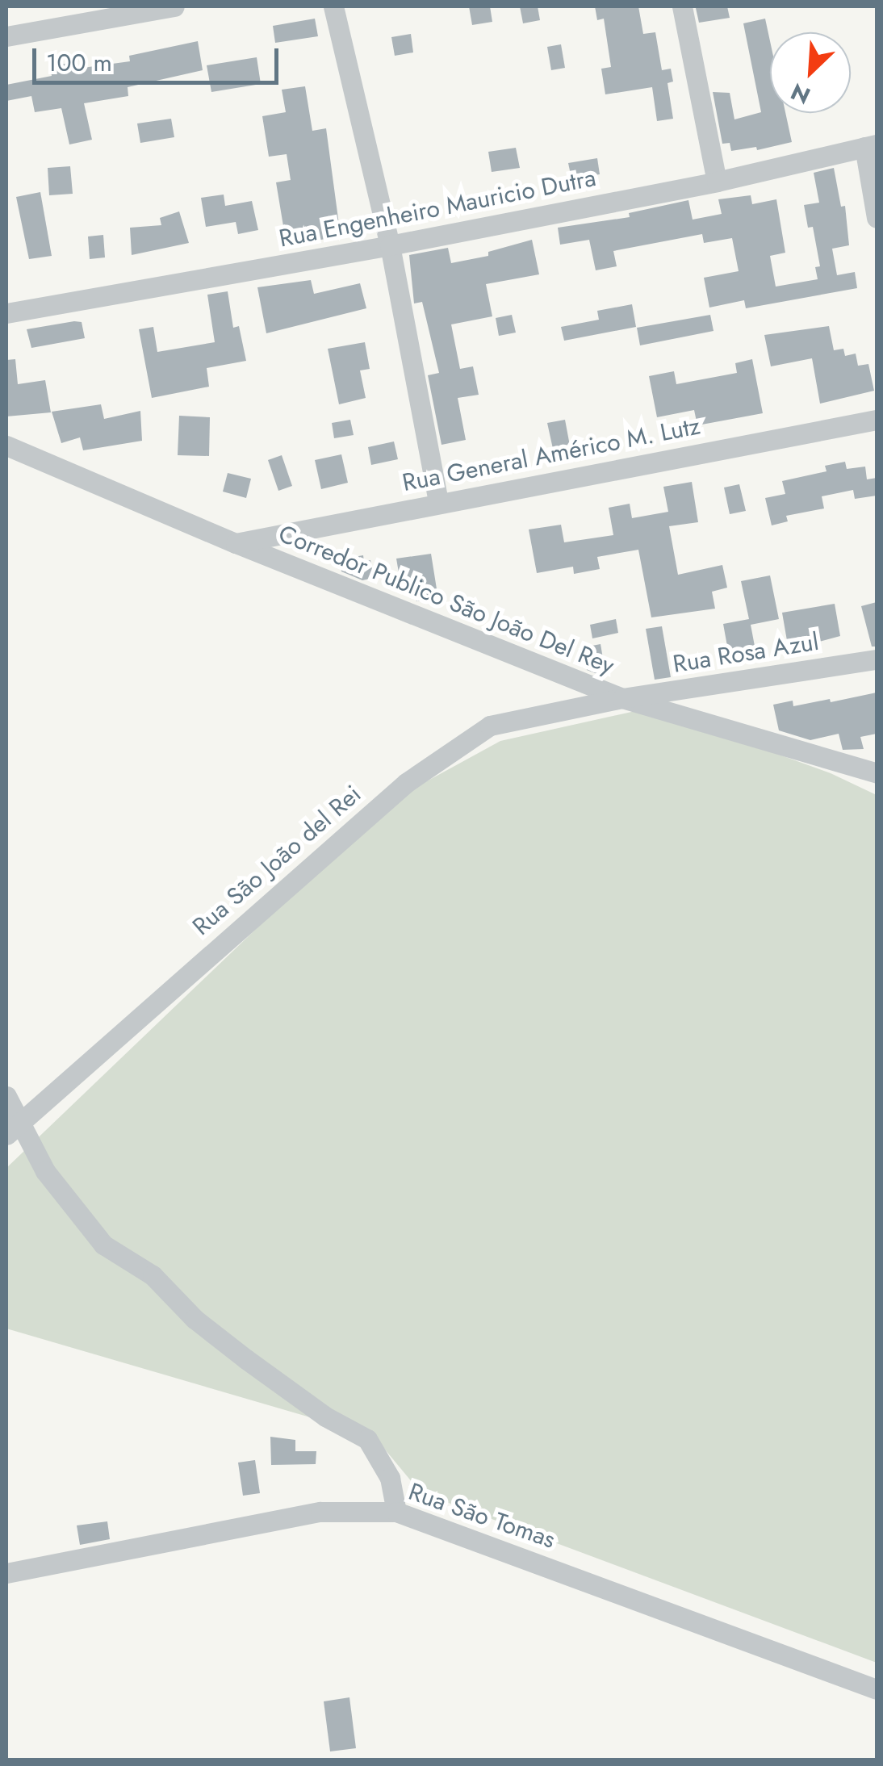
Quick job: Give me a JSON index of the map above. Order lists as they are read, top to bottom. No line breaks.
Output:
{"streets":{"street":["Rua Engenheiro Mauricio Dutra","Rua General Américo M. Lutz","Corredor Publico São João Del Rey","Rua Rosa Azul","Rua São João del Rei","Rua São Tomas"]},"crossings":[["Rua General Américo M. Lutz","Corredor Publico São João Del Rey"],["Corredor Publico São João Del Rey","Rua Rosa Azul"],["Corredor Publico São João Del Rey","Rua São João del Rei"],["Rua Rosa Azul","Rua São João del Rei"]],"scale_bar":"100 m","north":"bottom left"}
